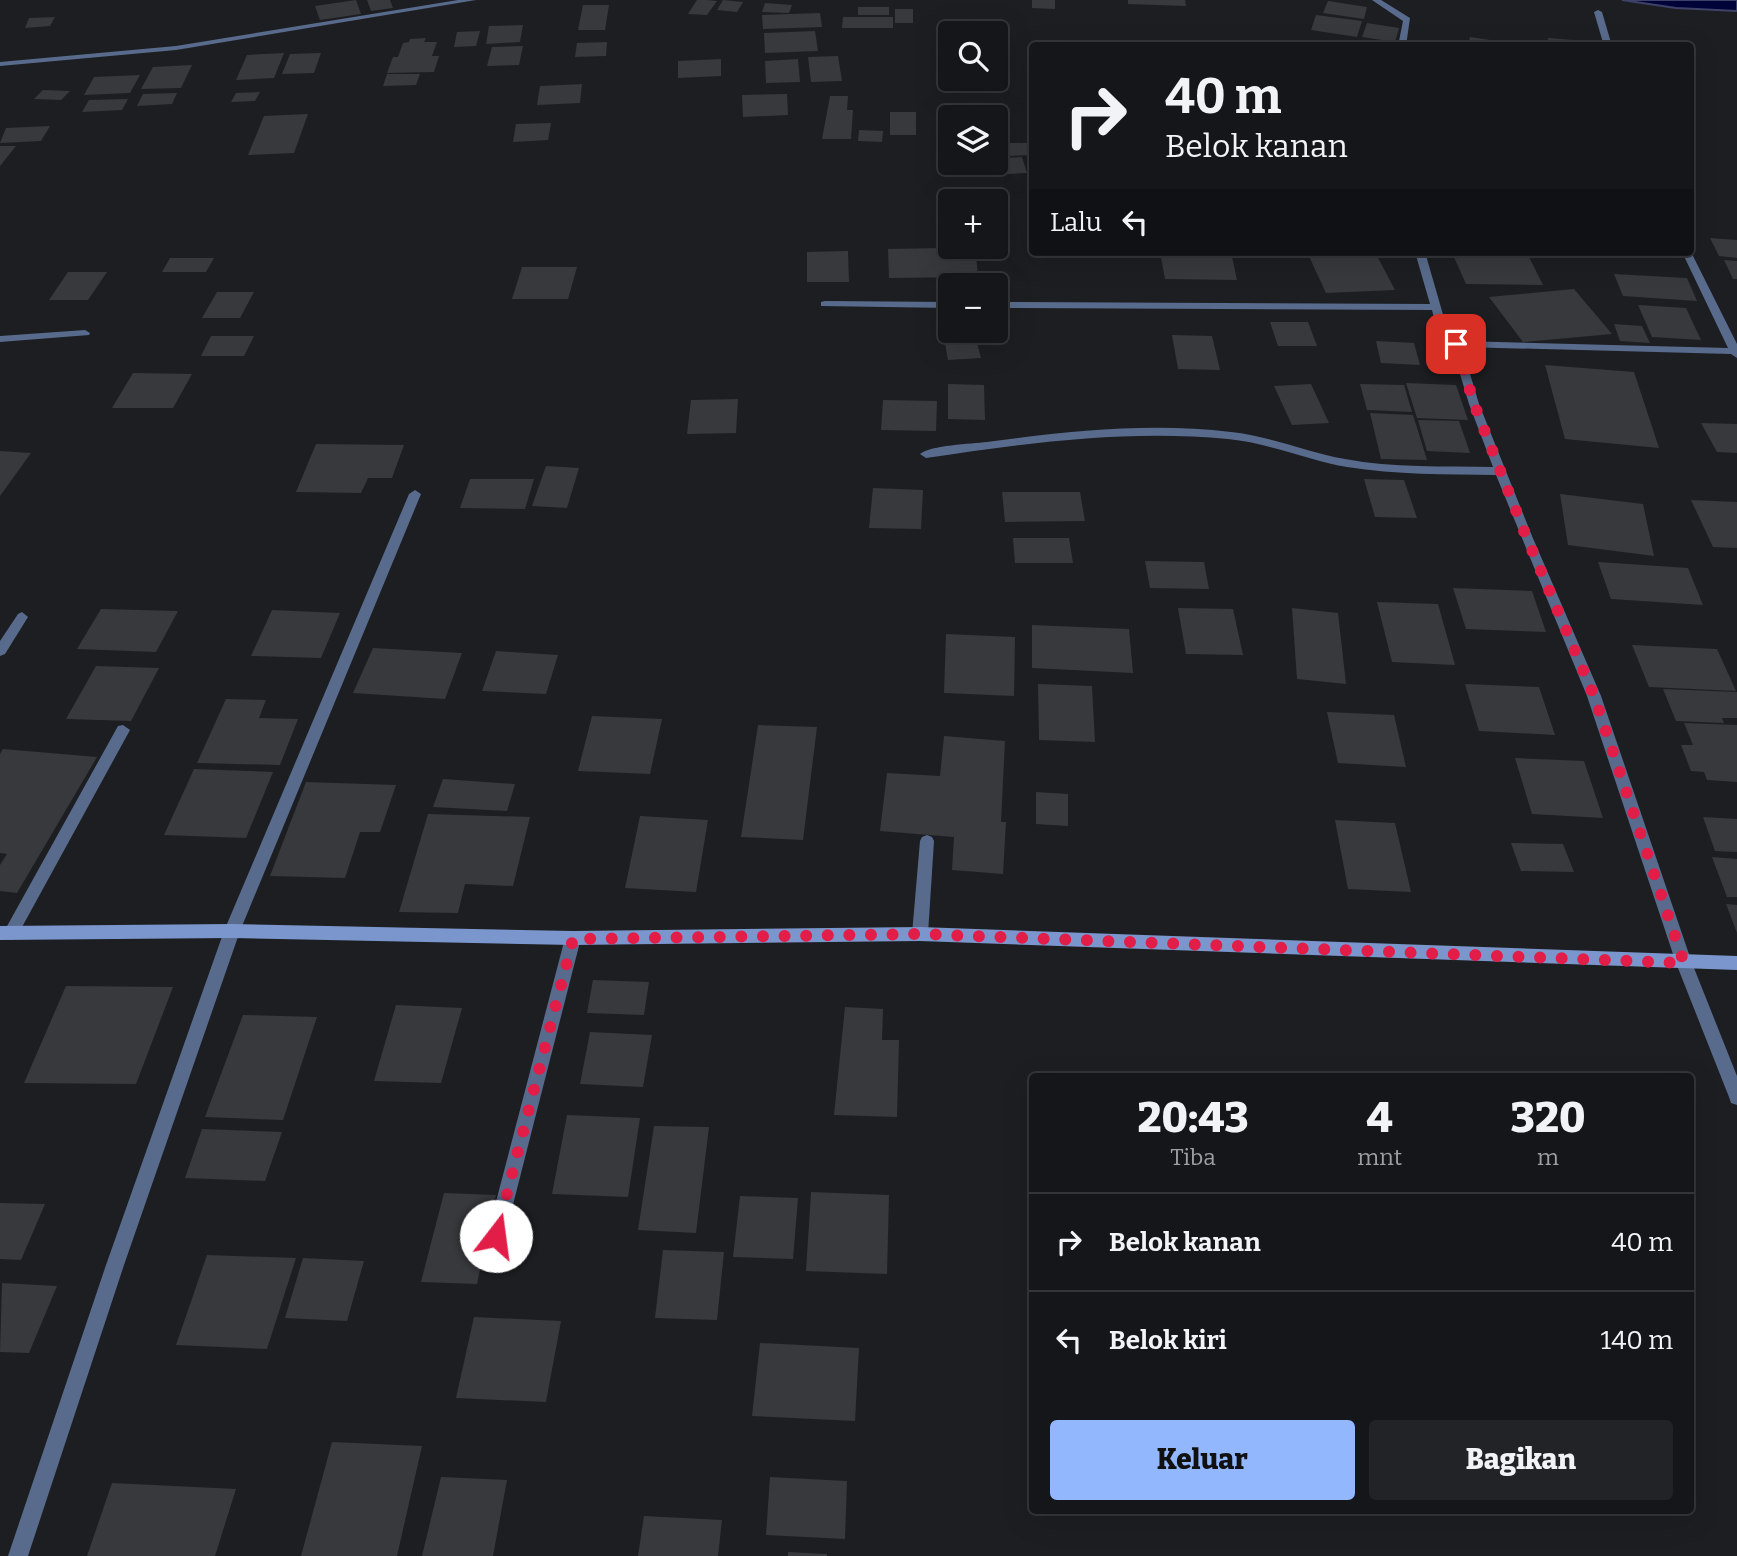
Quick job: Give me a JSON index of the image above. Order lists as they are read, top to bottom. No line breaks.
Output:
{"page":{"map_buttons":["+","−"],"turn":["40 m","Belok kanan"],"then":"Lalu","eta":["20:43","Tiba","4","mnt","320","m"],"list":[{"name":"Belok kanan","value":"40 m"},{"name":"Belok kiri","value":"140 m"}],"buttons":["Keluar","Bagikan"]}}
